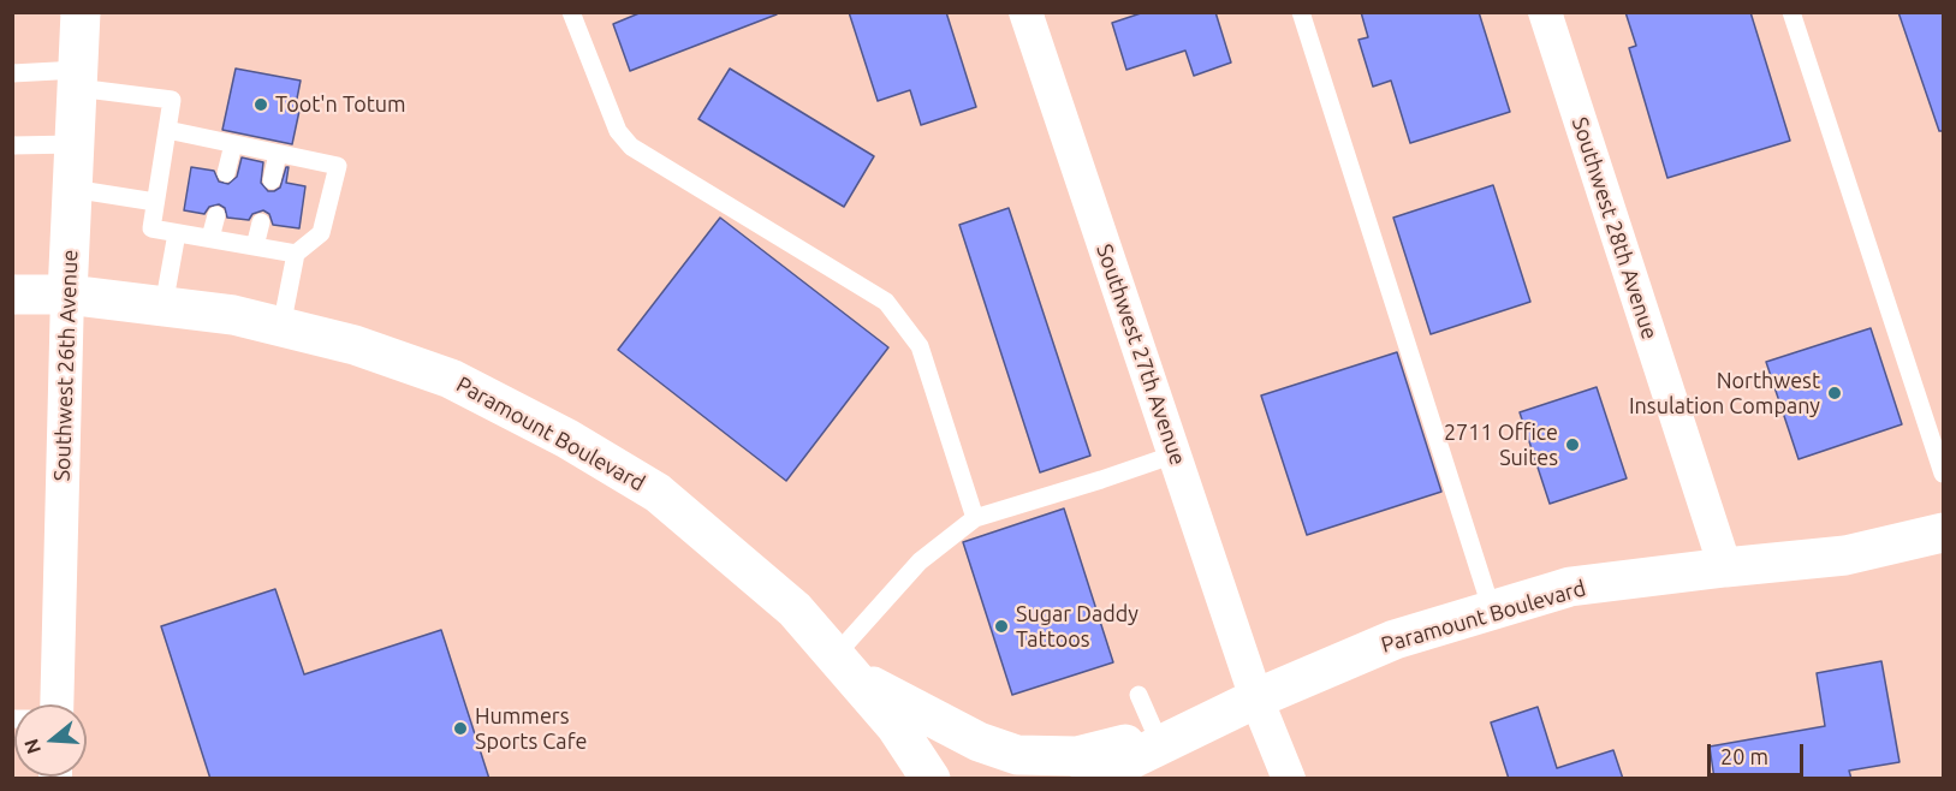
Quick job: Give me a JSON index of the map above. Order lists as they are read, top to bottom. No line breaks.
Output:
{"streets":{"main road":["Southwest 26th Avenue","Paramount Boulevard"],"street":["Southwest 28th Avenue","Southwest 27th Avenue"]},"crossings":[["Southwest 28th Avenue","Paramount Boulevard"],["Southwest 27th Avenue","Paramount Boulevard"],["Southwest 26th Avenue","Paramount Boulevard"]],"places":["Toot'n Totum","Northwest Insulation Company","2711 Office Suites","Sugar Daddy Tattoos","Hummers Sports Cafe"],"scale_bar":"20 m","north":"left"}
